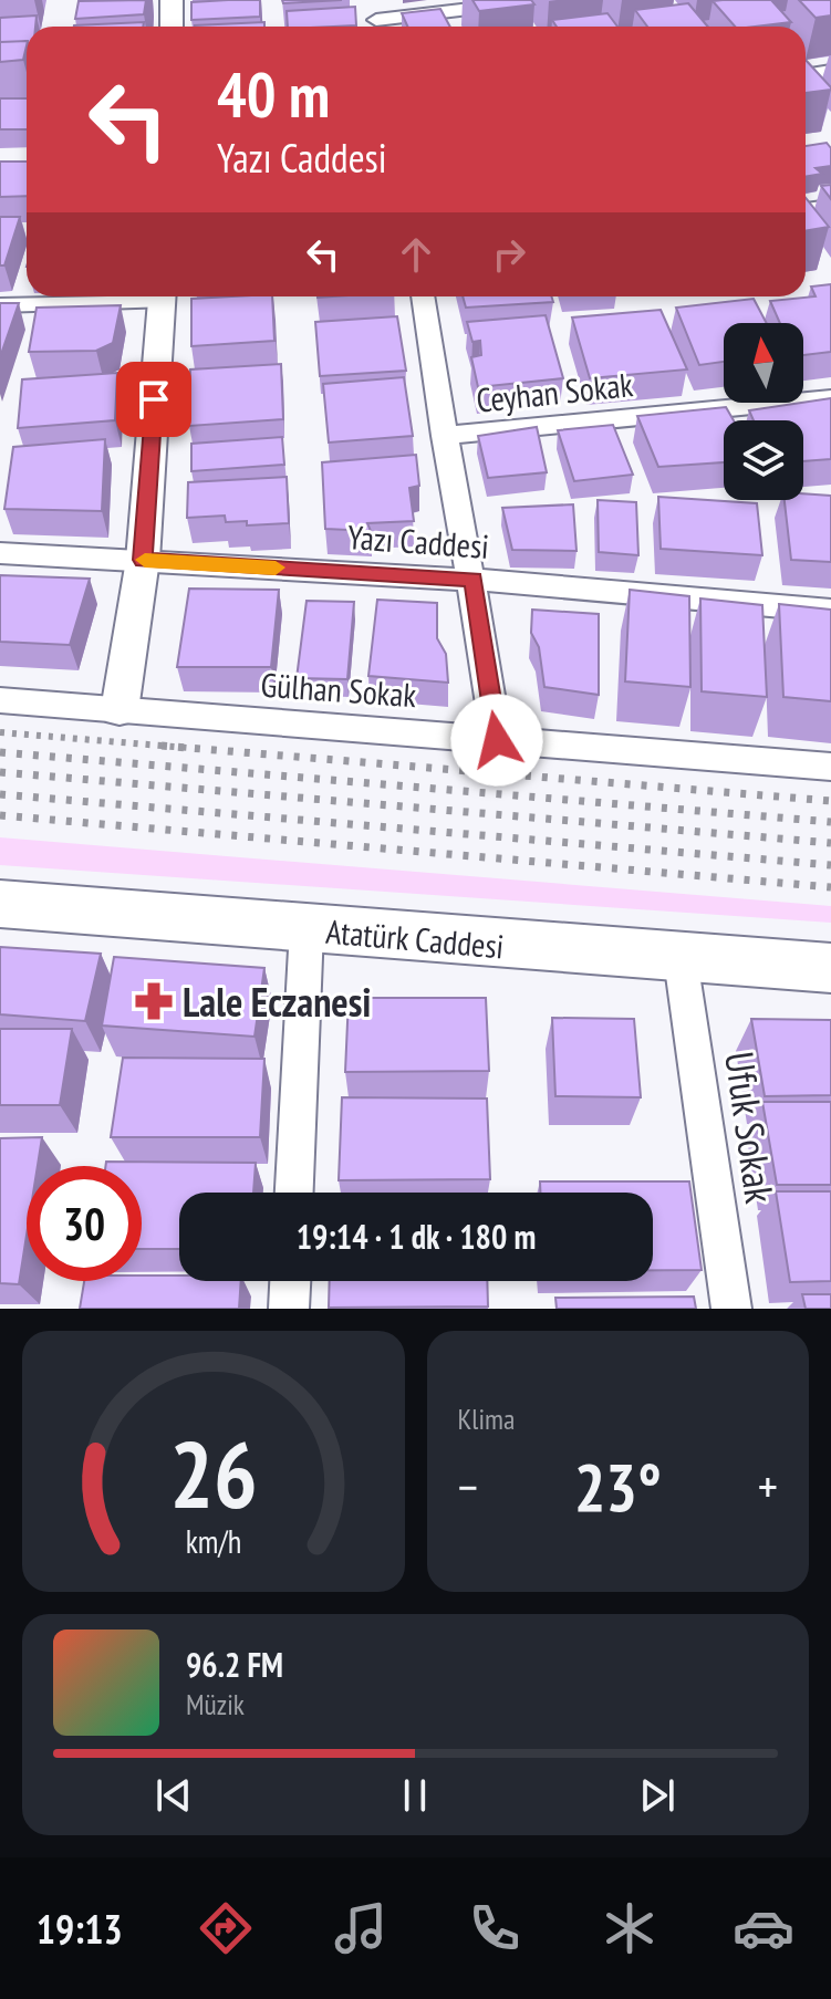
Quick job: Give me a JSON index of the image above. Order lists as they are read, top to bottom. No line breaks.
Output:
{"streets":{"main road":["Atatürk Caddesi"],"street":["Ceyhan Sokak","Yazı Caddesi","Gülhan Sokak","Ufuk Sokak"]},"crossings":[["Atatürk Caddesi","Ufuk Sokak"]],"places":{"pharmacy":["Lale Eczanesi"]},"north":"top","page":{"turn":["40 m","Yazı Caddesi"],"limit":"30","trip":"19:14 · 1 dk · 180 m","tile":"Klima","heat":["−","23°","+"],"song":["96.2 FM","Müzik"],"tabs":"19:13","gauge":["26","km/h"]}}
